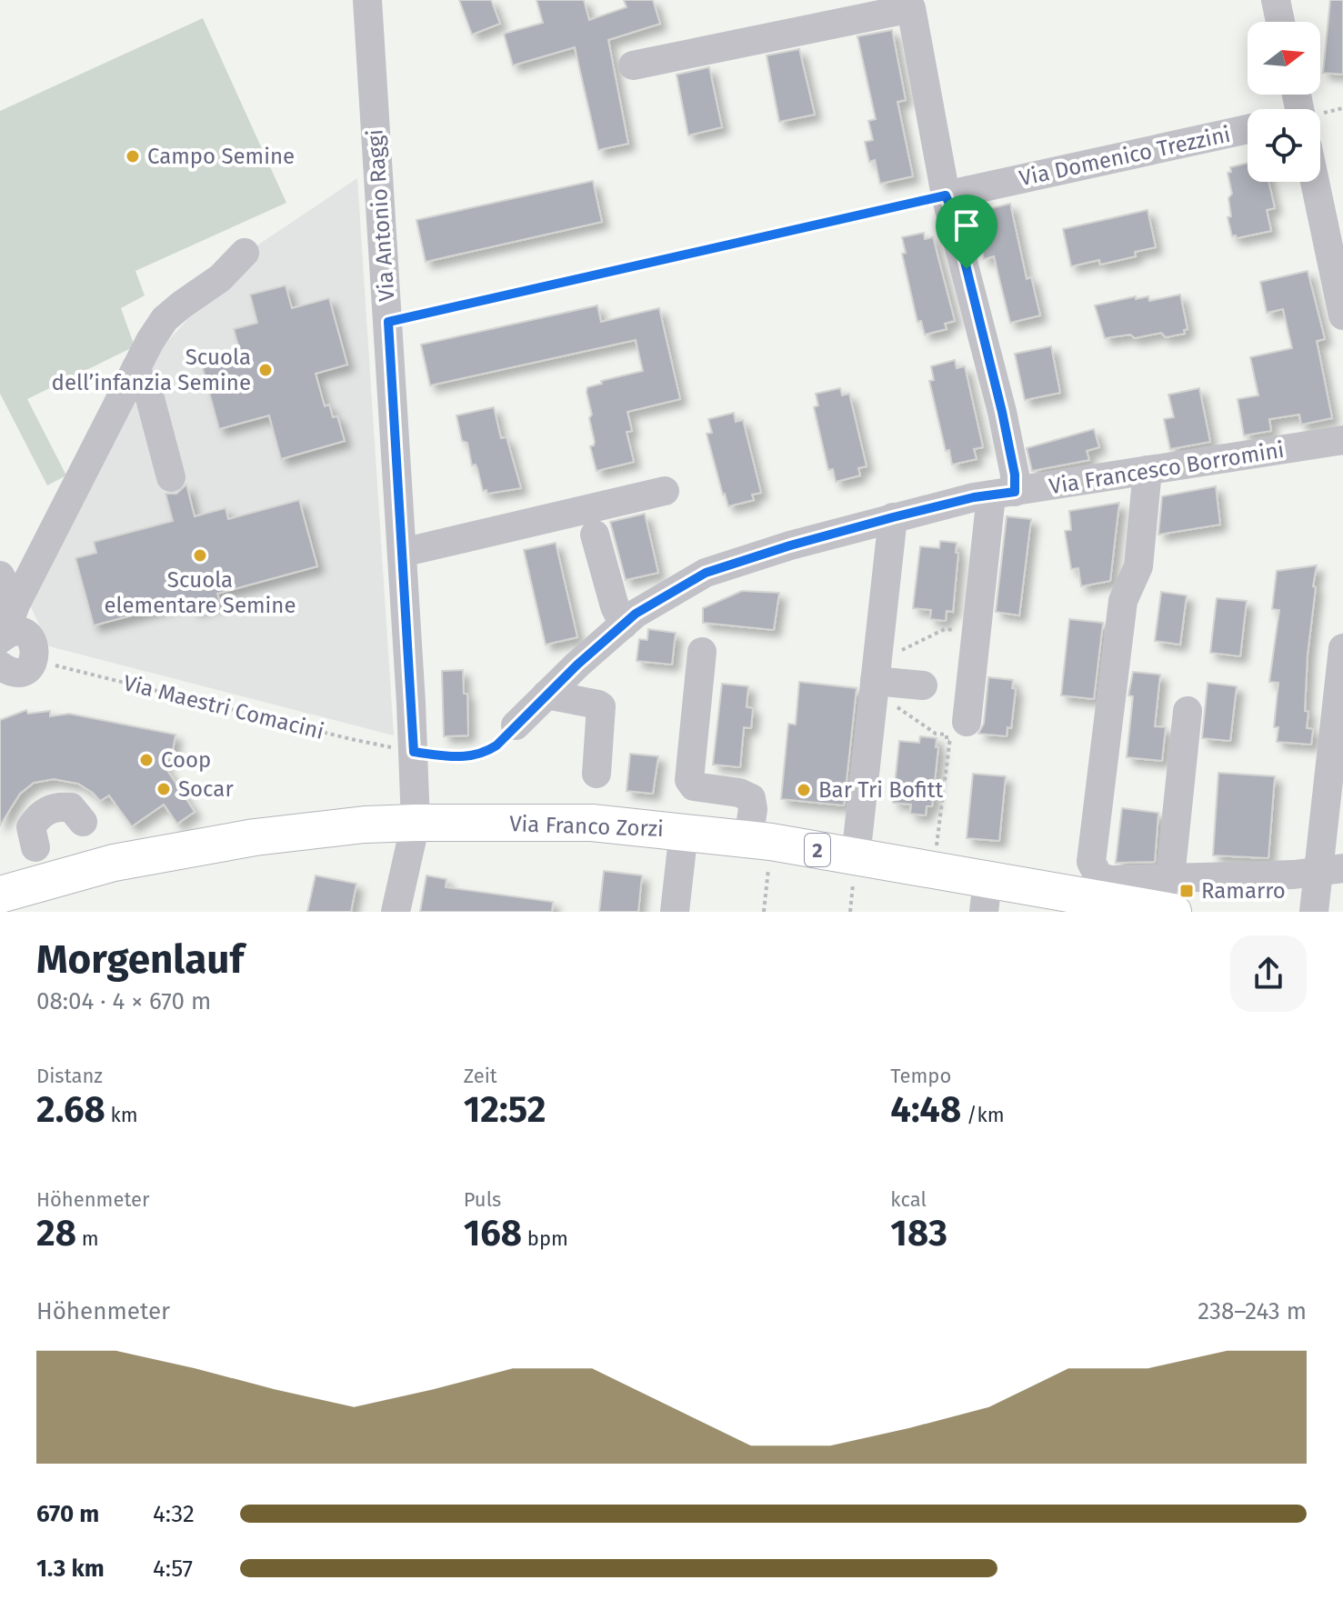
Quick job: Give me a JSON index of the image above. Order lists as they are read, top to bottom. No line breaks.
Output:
{"streets":{"main road":["Via Franco Zorzi","2"],"street":["Via Domenico Trezzini","Via Antonio Raggi","Via Francesco Borromini"],"path":["Via Maestri Comacini"]},"crossings":[["Via Antonio Raggi","Via Maestri Comacini"],["Via Antonio Raggi","Via Franco Zorzi"]],"places":{"other":["Campo Semine","Scuola dell’infanzia Semine","Scuola elementare Semine","Coop","Socar","Bar Tri Bofitt"],"transit":["Ramarro"]},"north":"right","page":{"heading":["Morgenlauf","08:04 · 4 × 670 m"],"stats":[["Distanz","2.68 km"],["Zeit","12:52"],["Tempo","4:48 /km"],["Höhenmeter","28 m"],["Puls","168 bpm"],["kcal","183"]],"chart":["Höhenmeter","238–243 m"],"list":[{"name":"670 m","note":"4:32"},{"name":"1.3 km","note":"4:57"}]}}
